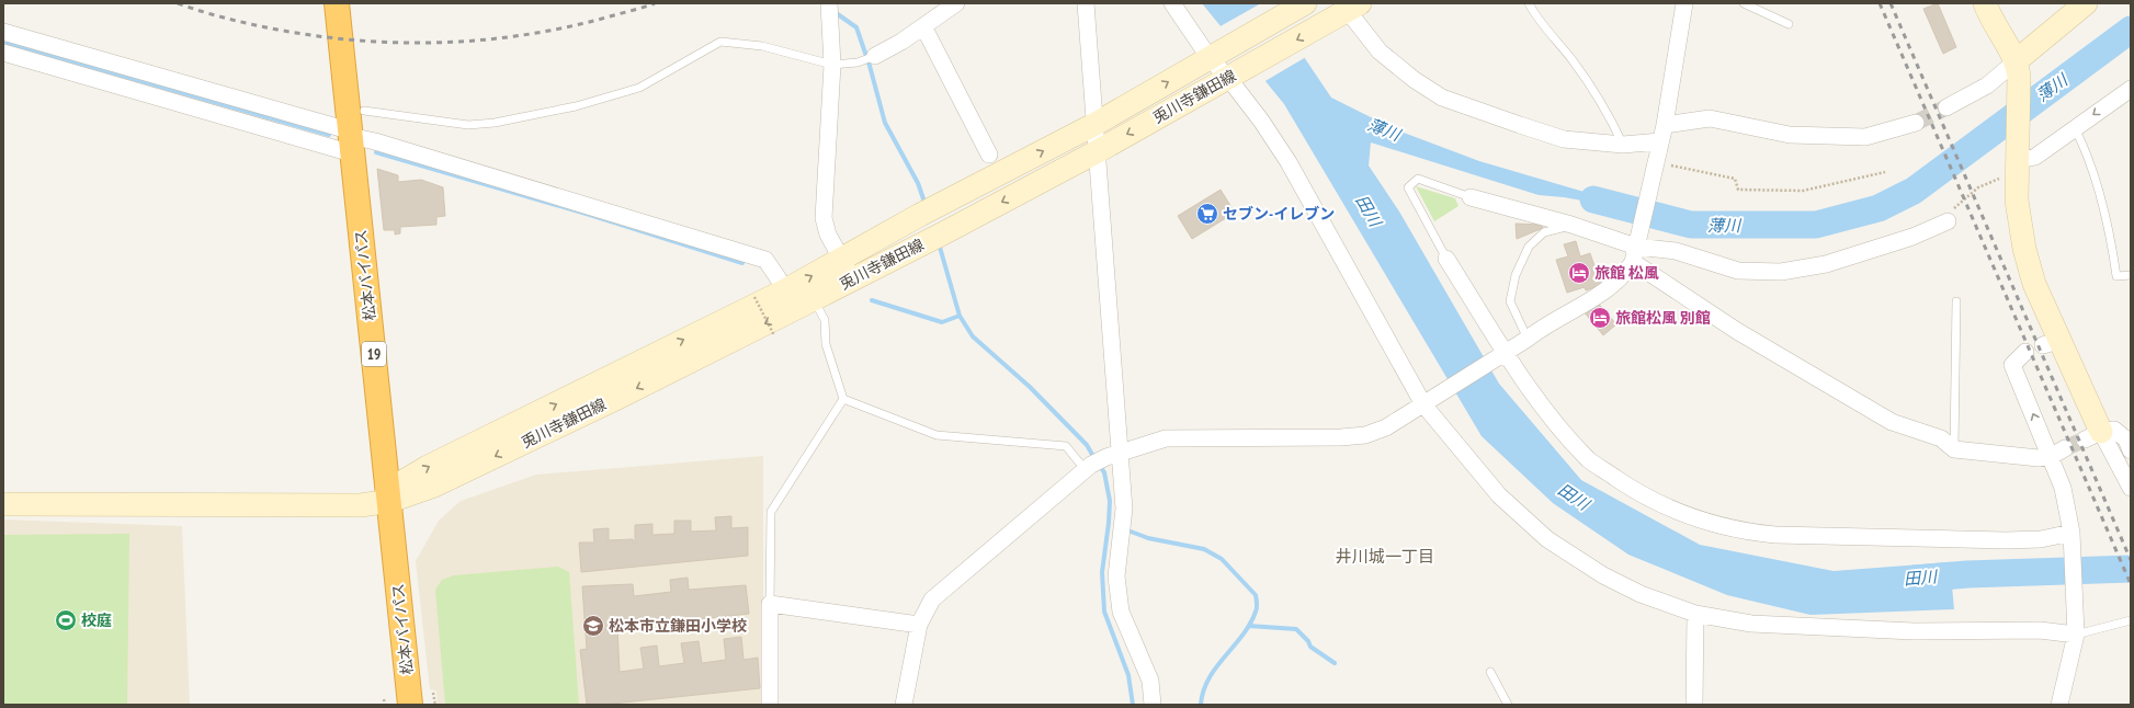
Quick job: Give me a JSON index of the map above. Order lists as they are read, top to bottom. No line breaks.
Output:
{"streets":{"highway":["松本バイパス","19"],"main road":["兎川寺鎌田線"]},"crossings":[["兎川寺鎌田線","松本バイパス"]],"districts":["井川城一丁目"],"water":["薄川","田川"],"places":{"supermarket":["セブン-イレブン"],"hotel":["旅館 松風","旅館松風 別館"],"sports":["校庭"],"school or university":["松本市立鎌田小学校"]}}
